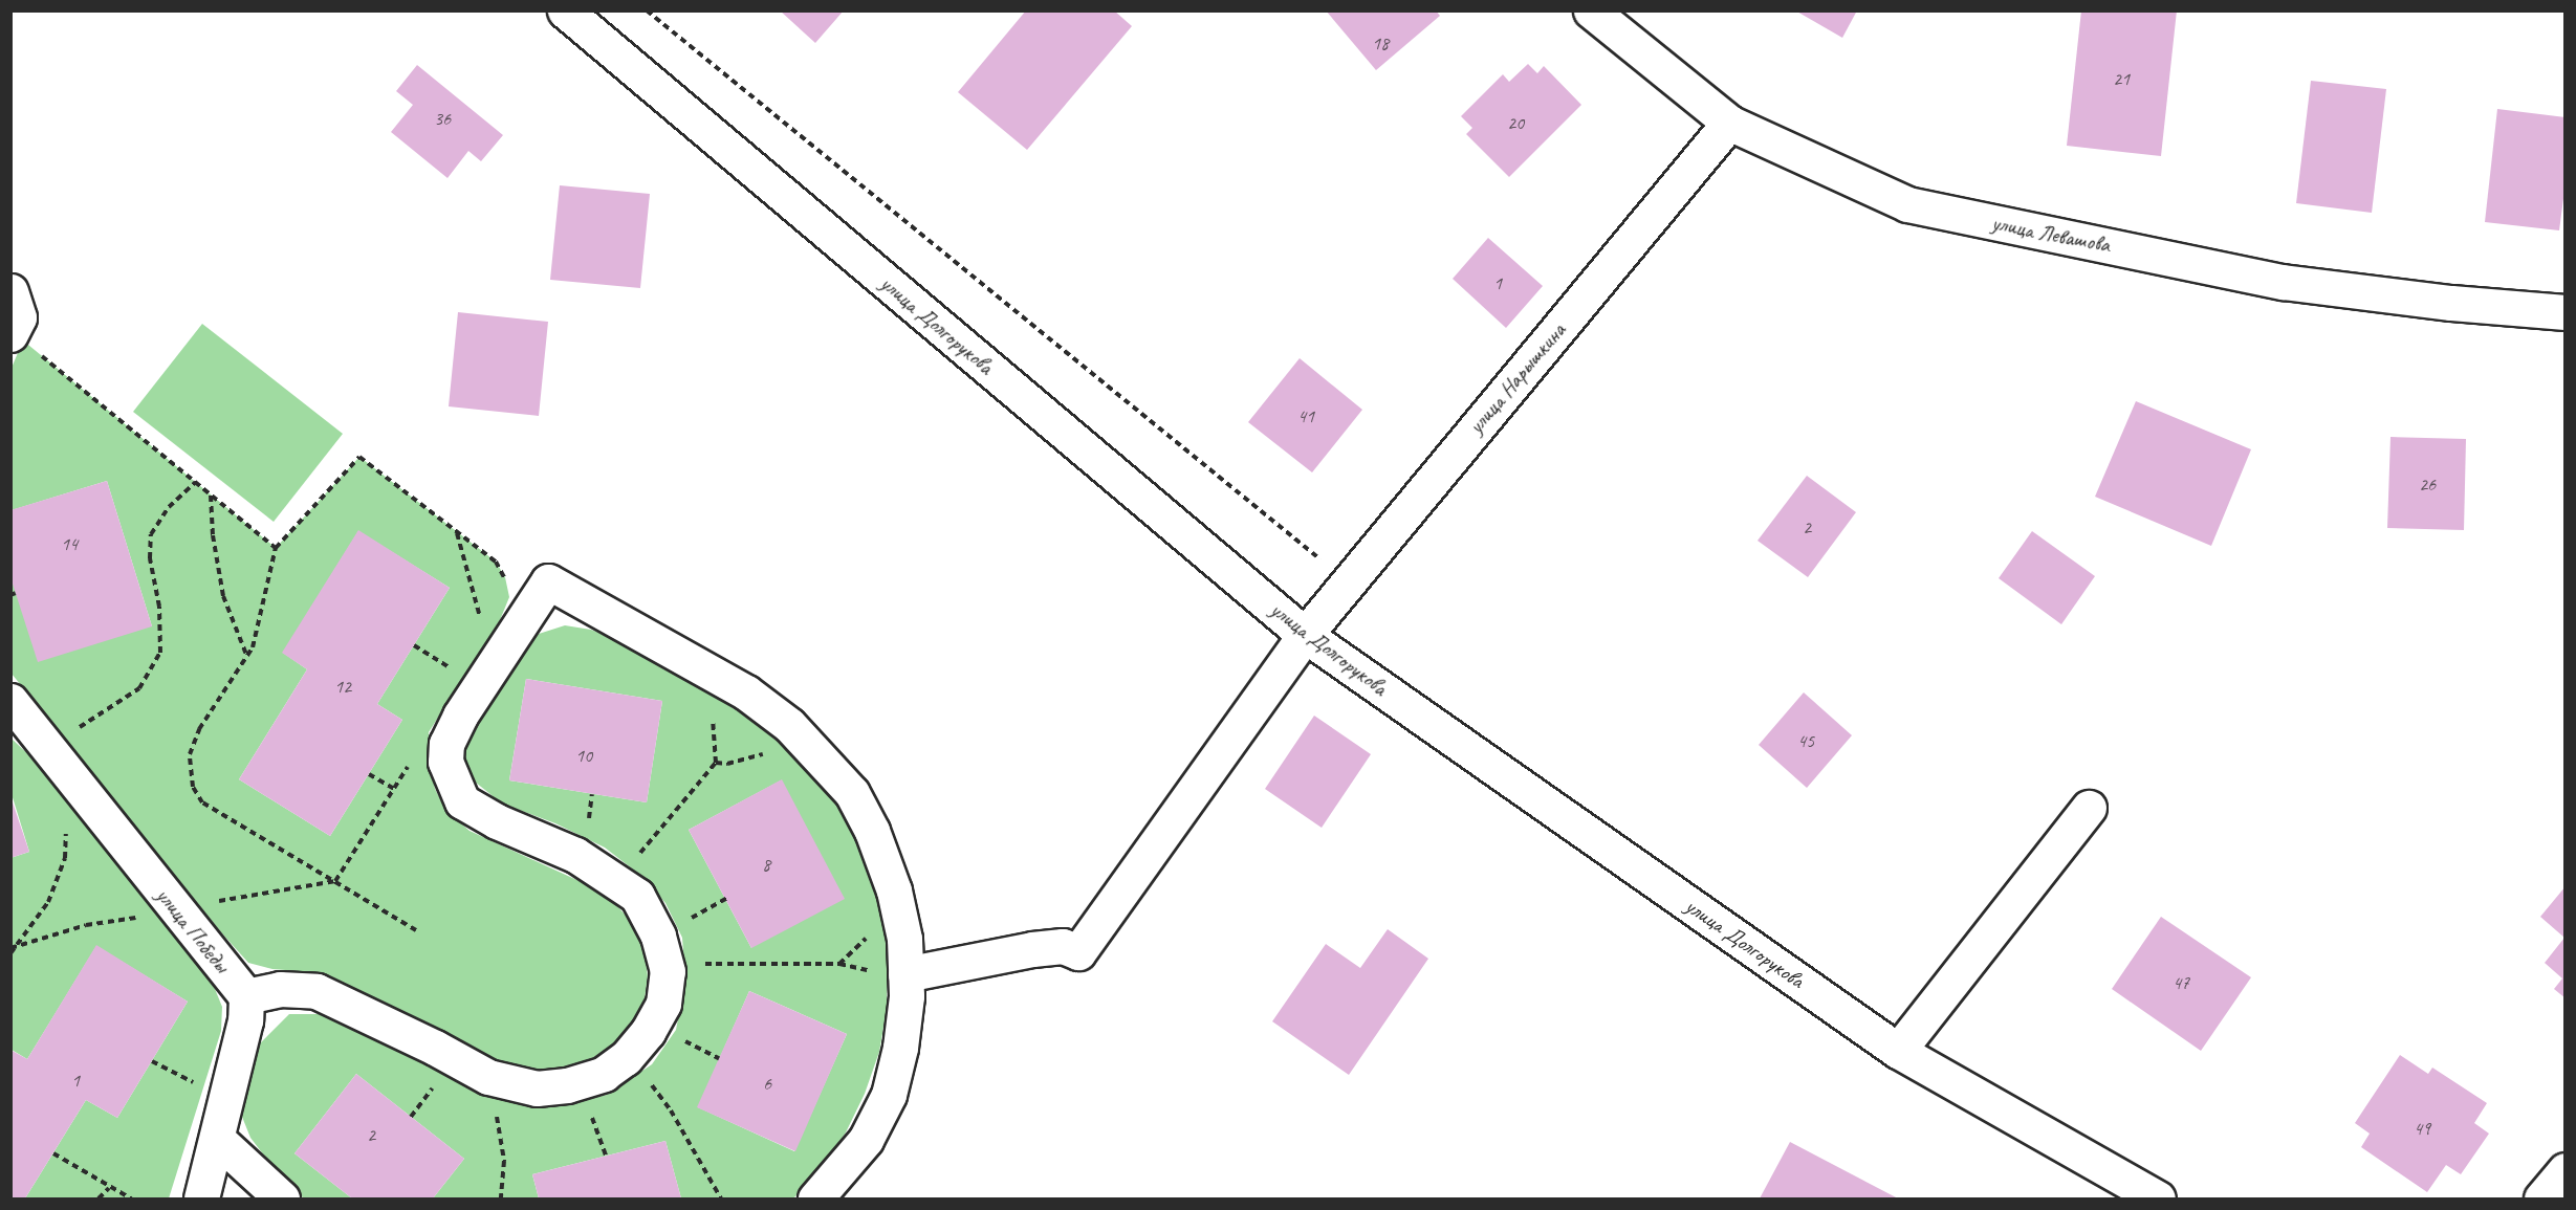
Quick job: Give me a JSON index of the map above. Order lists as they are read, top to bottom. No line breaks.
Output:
{"streets":{"street":["улица Левашова","улица Долгорукова","улица Нарышкина","улица Победы"]},"crossings":[["улица Левашова","улица Нарышкина"],["улица Долгорукова","улица Нарышкина"]],"house_numbers":["18","21","36","20","1","41","26","2","14","12","45","10","8","47","1","6","49","2"]}
